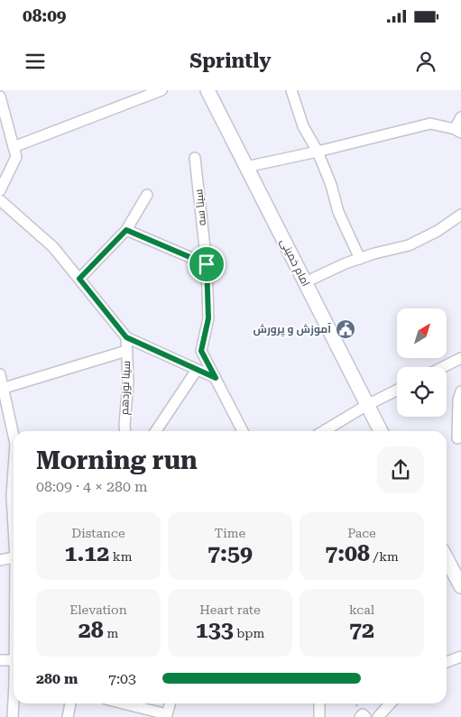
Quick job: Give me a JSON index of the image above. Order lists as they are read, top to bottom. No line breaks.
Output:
{"streets":{"main road":["امام خمینی"],"street":["سینا سه","سینا نوزدهم"]},"places":{"public building":["آموزش و پرورش"]},"north":"top right","page":{"status":"08:09","header":"Sprintly","heading":["Morning run","08:09 · 4 × 280 m"],"stats":[["Distance","1.12 km"],["Time","7:59"],["Pace","7:08 /km"],["Elevation","28 m"],["Heart rate","133 bpm"],["kcal","72"]],"list":[{"name":"280 m","note":"7:03"}]}}
